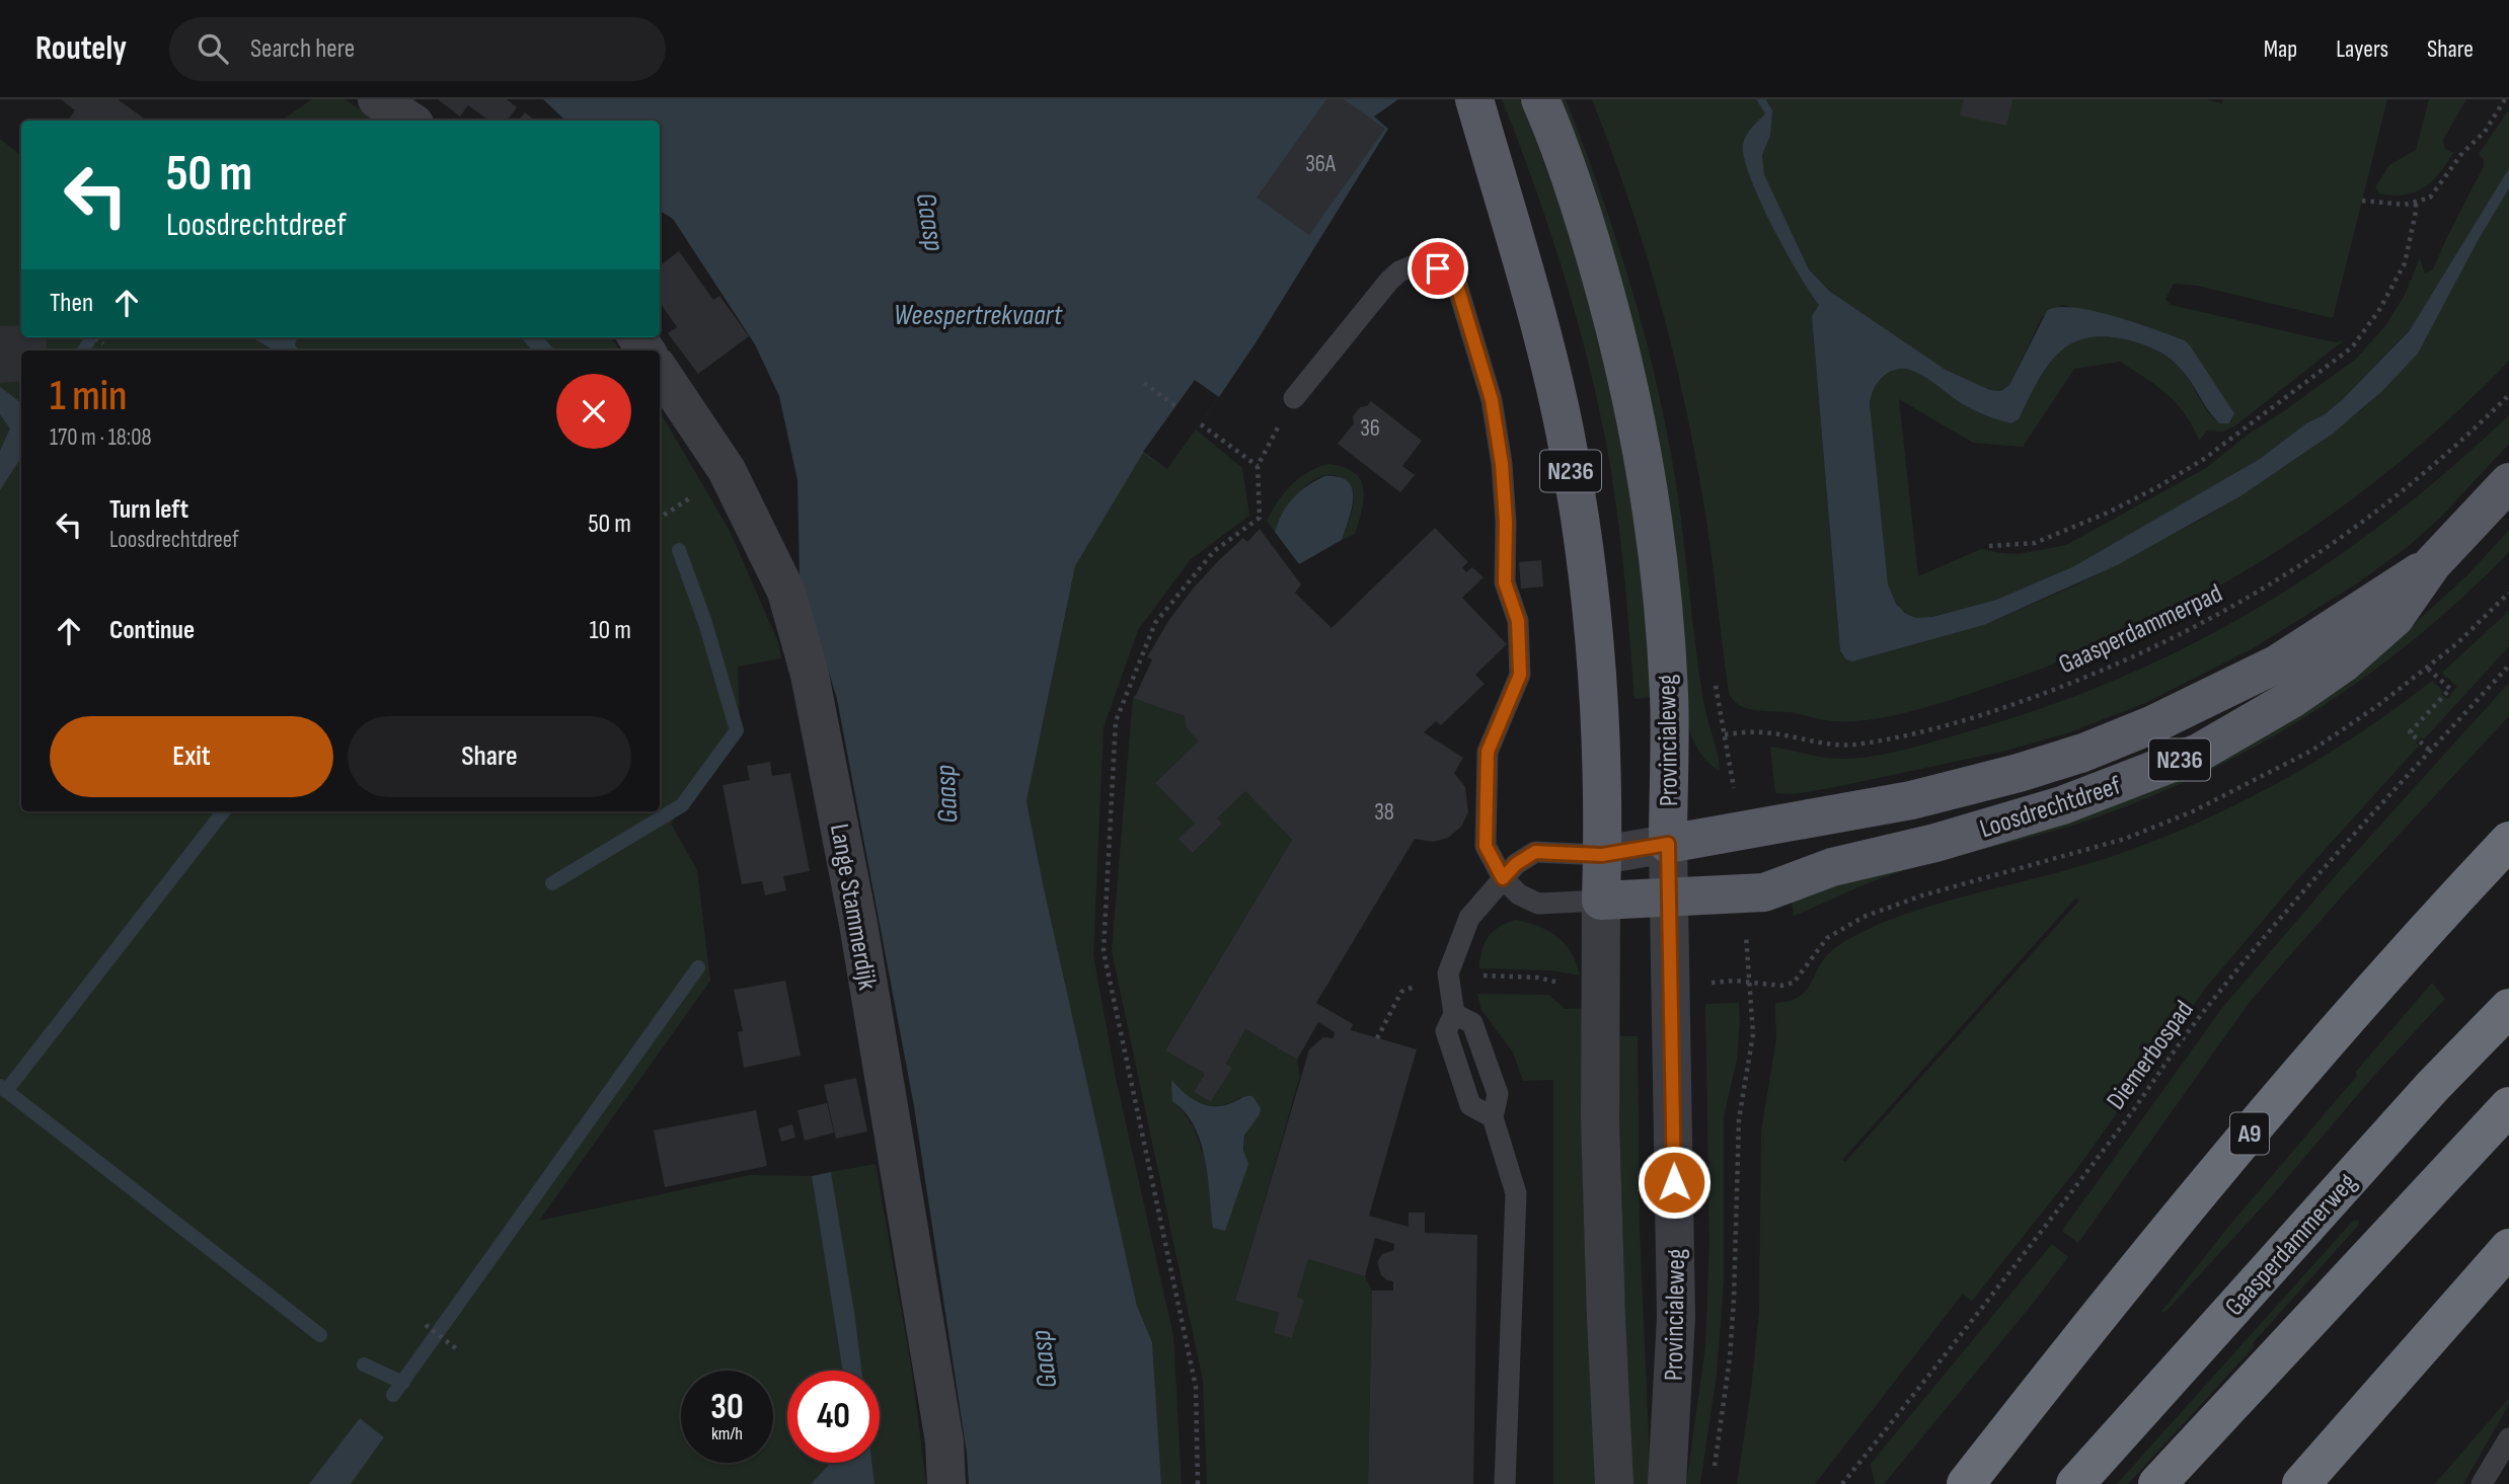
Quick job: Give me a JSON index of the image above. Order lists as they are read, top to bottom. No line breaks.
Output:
{"streets":{"highway":["A9","Gaasperdammerweg"],"main road":["N236","Provincialeweg","Loosdrechtdreef"],"street":["Lange Stammerdijk"],"path":["Gaasperdammerpad","Diemerbospad"]},"crossings":[["N236","Loosdrechtdreef"],["Provincialeweg","Loosdrechtdreef"]],"water":["Gaasp","Weespertrekvaart"],"house_numbers":["36A","36","38"],"page":{"header":"Routely","search":"Search here","nav":["Map","Layers","Share"],"turn":["50 m","Loosdrechtdreef"],"then":"Then","heading":["1 min","170 m · 18:08"],"list":[{"name":"Turn left","note":"Loosdrechtdreef","value":"50 m"},{"name":"Continue","value":"10 m"}],"buttons":["Exit","Share"],"speed":"30 km/h","limit":"40"}}
